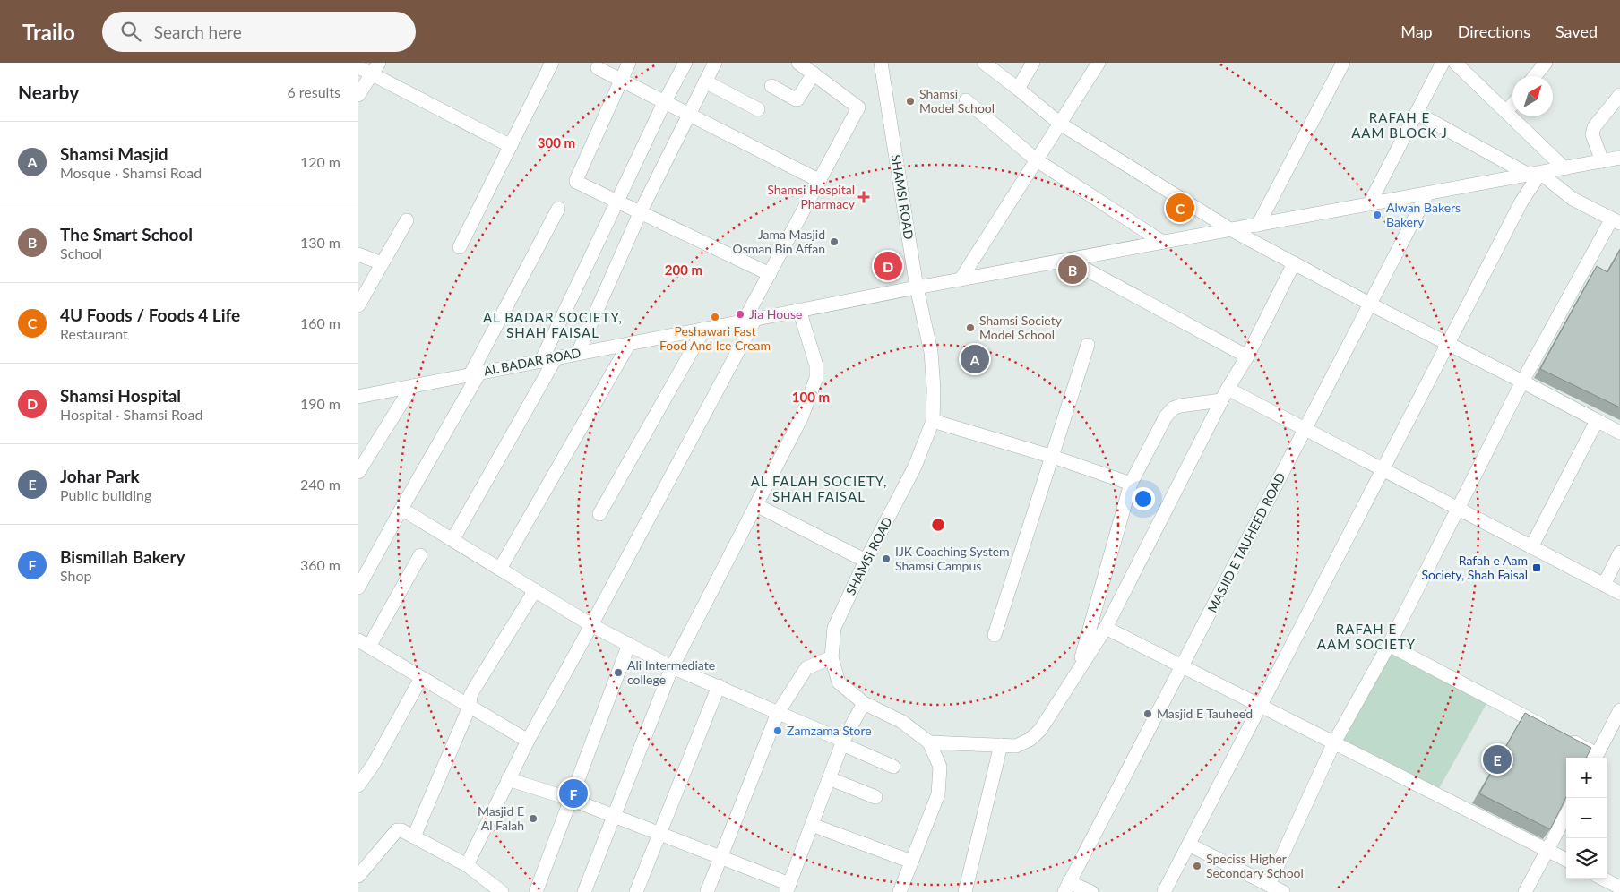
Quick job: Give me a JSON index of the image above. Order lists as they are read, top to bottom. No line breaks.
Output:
{"streets":{"street":["SHAMSI ROAD","AL BADAR ROAD","MASJID E TAUHEED ROAD"]},"crossings":[["SHAMSI ROAD","AL BADAR ROAD"],["AL BADAR ROAD","MASJID E TAUHEED ROAD"]],"districts":["RAFAH E AAM BLOCK J","AL BADAR SOCIETY, SHAH FAISAL","AL FALAH SOCIETY, SHAH FAISAL","RAFAH E AAM SOCIETY"],"places":{"other":["Shamsi Model School","Alwan Bakers Bakery","Jama Masjid Osman Bin Affan","Jia House","Peshawari Fast Food And Ice Cream","Shamsi Society Model School","IJK Coaching System Shamsi Campus","Ali Intermediate college","Masjid E Tauheed","Zamzama Store","Masjid E Al Falah","Speciss Higher Secondary School"],"health":["Shamsi Hospital Pharmacy"],"transit":["Rafah e Aam Society, Shah Faisal"]},"north":"top right","page":{"header":"Trailo","search":"Search here","nav":["Map","Directions","Saved"],"heading":["Nearby","6 results"],"list":[{"mark":"A","name":"Shamsi Masjid","note":"Mosque · Shamsi Road","value":"120 m"},{"mark":"B","name":"The Smart School","note":"School","value":"130 m"},{"mark":"C","name":"4U Foods / Foods 4 Life","note":"Restaurant","value":"160 m"},{"mark":"D","name":"Shamsi Hospital","note":"Hospital · Shamsi Road","value":"190 m"},{"mark":"E","name":"Johar Park","note":"Public building","value":"240 m"},{"mark":"F","name":"Bismillah Bakery","note":"Shop","value":"360 m"}],"pins":["C","D","B","A","E","F"],"map_buttons":["+","−"]},"rings":["300 m","200 m","100 m"]}
